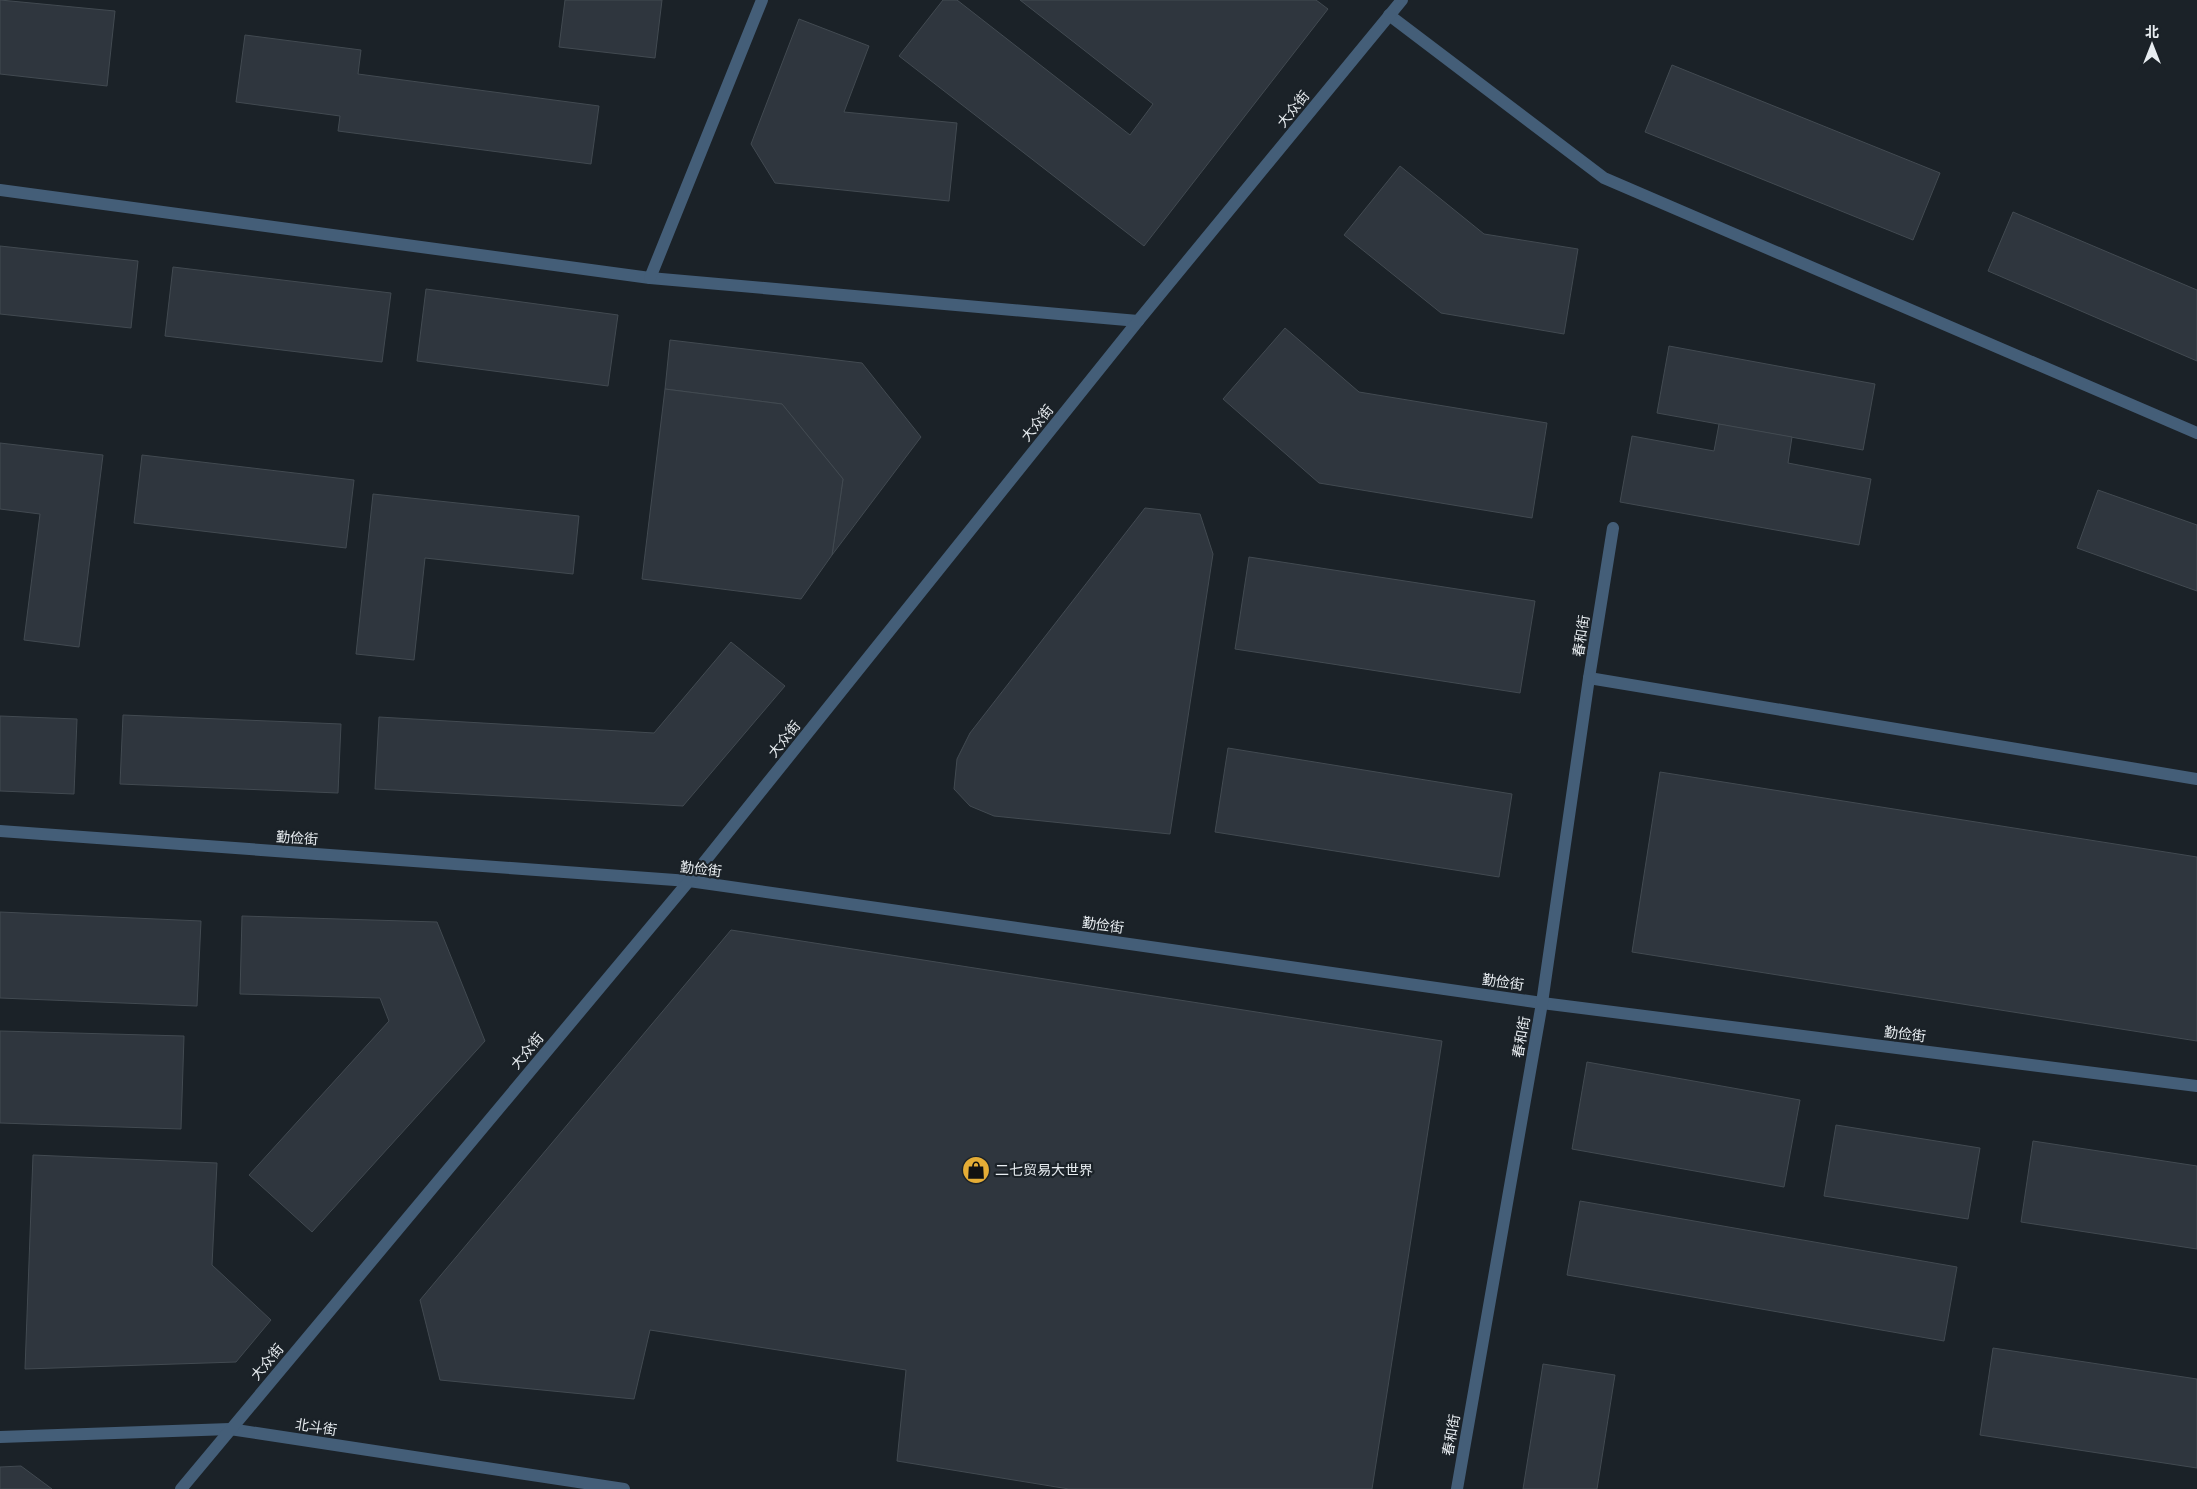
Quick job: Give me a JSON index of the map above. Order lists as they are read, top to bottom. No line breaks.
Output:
{"streets":{"street":["大众街","春和街","勤俭街","北斗街"]},"crossings":[["大众街","勤俭街"],["大众街","北斗街"],["春和街","勤俭街"]],"places":{"shop":["二七贸易大世界"]},"north":"top"}
